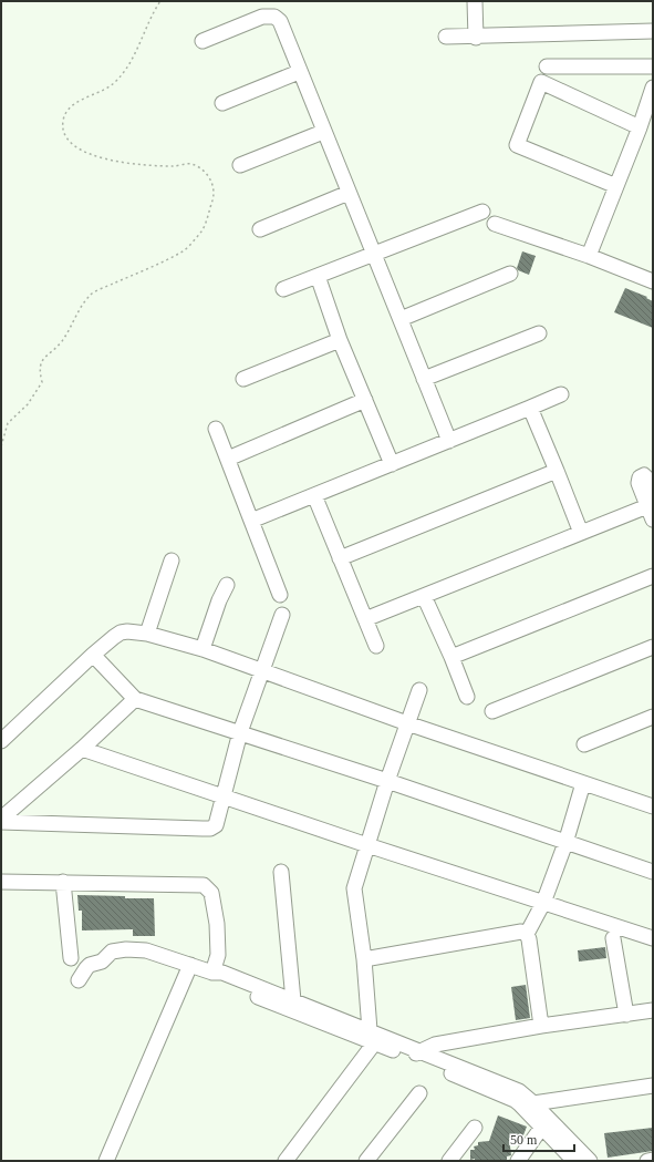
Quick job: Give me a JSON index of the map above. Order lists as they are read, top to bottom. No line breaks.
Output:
{"scale_bar":"50 m"}
